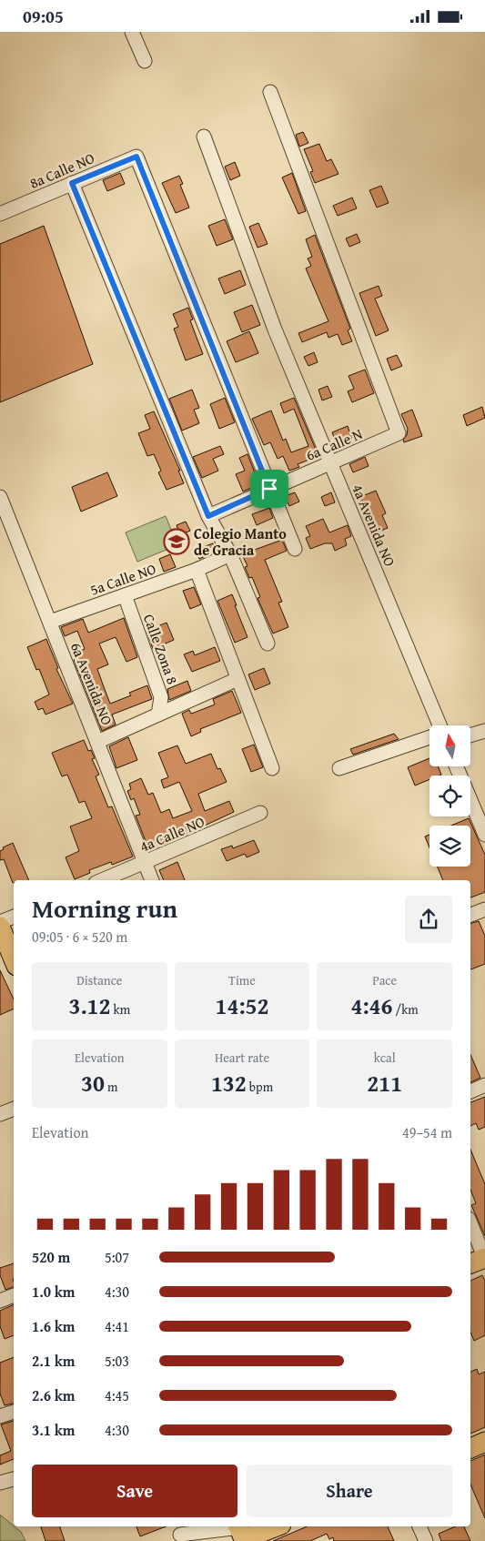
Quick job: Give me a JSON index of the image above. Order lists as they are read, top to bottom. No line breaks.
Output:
{"streets":{"street":["8a Calle NO","6a Calle N","4a Avenida NO","5a Calle NO","Calle Zona 8","6a Avenida NO","4a Calle NO"]},"crossings":[["8a Calle NO","6a Calle N"],["6a Calle N","4a Avenida NO"],["5a Calle NO","Calle Zona 8"],["5a Calle NO","6a Avenida NO"],["Calle Zona 8","6a Avenida NO"],["6a Avenida NO","4a Calle NO"]],"places":{"school or university":["Colegio Manto de Gracia"]},"north":"top","page":{"status":"09:05","heading":["Morning run","09:05 · 6 × 520 m"],"stats":[["Distance","3.12 km"],["Time","14:52"],["Pace","4:46 /km"],["Elevation","30 m"],["Heart rate","132 bpm"],["kcal","211"]],"chart":["Elevation","49–54 m"],"list":[{"name":"520 m","note":"5:07"},{"name":"1.0 km","note":"4:30"},{"name":"1.6 km","note":"4:41"},{"name":"2.1 km","note":"5:03"},{"name":"2.6 km","note":"4:45"},{"name":"3.1 km","note":"4:30"}],"buttons":["Save","Share"]}}
